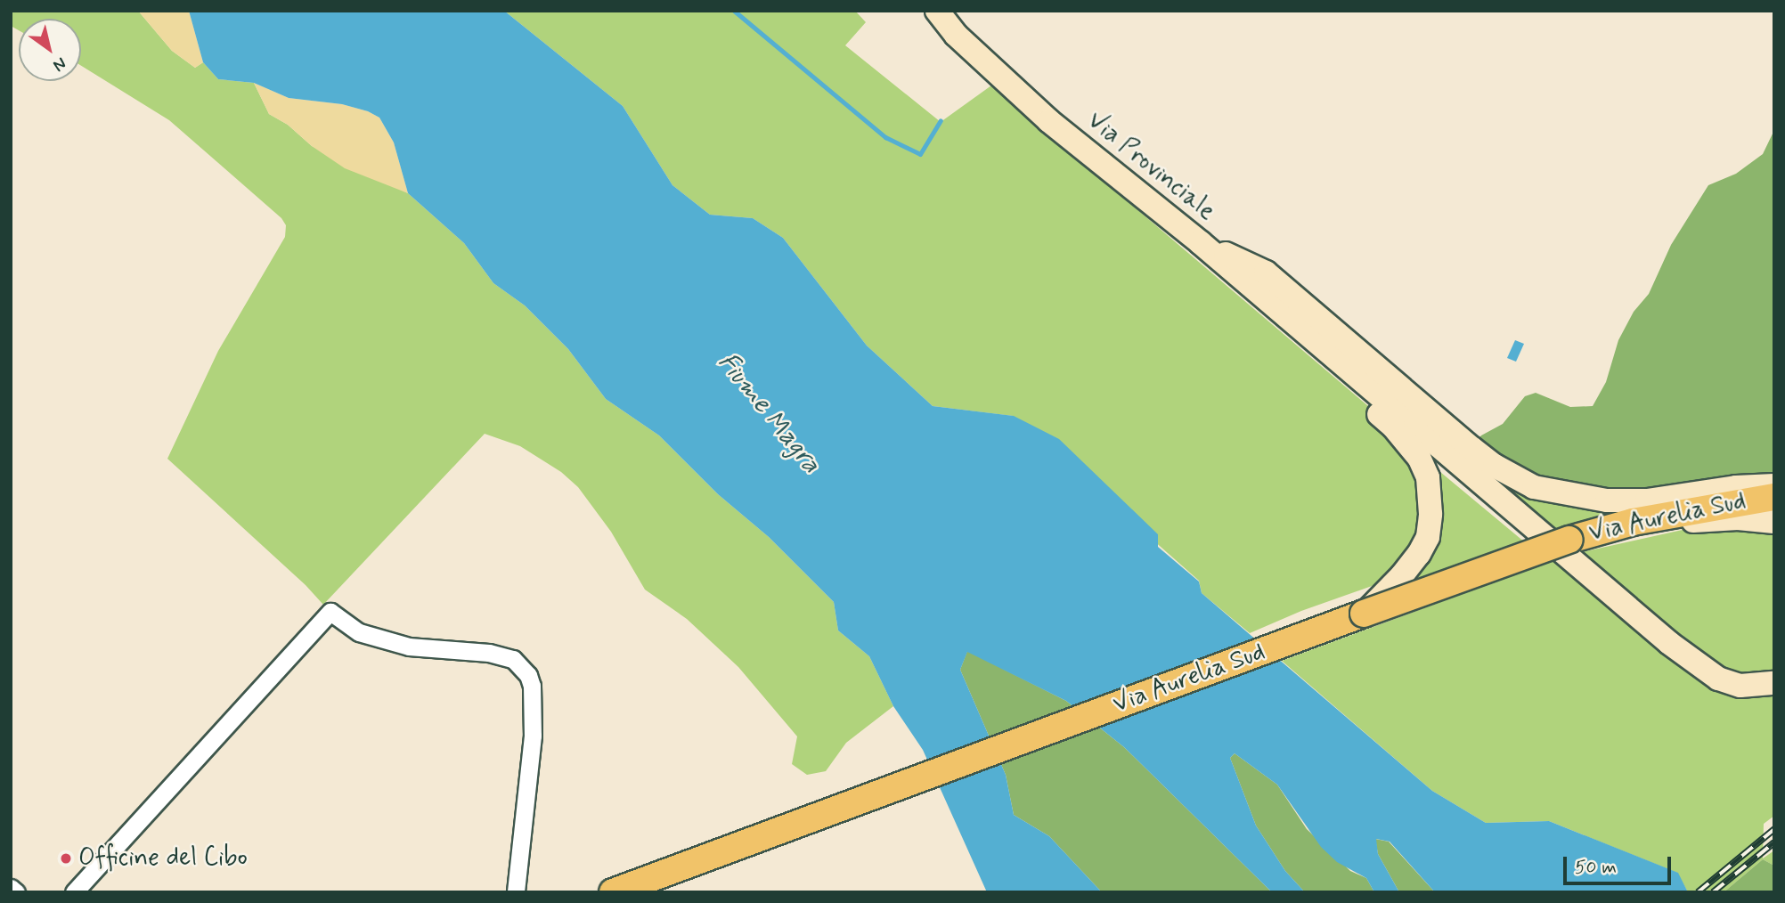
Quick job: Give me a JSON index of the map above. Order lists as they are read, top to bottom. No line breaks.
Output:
{"streets":{"main road":["Via Provinciale","Via Aurelia Sud"]},"water":["Fiume Magra"],"places":["Officine del Cibo"],"scale_bar":"50 m","north":"bottom right"}
